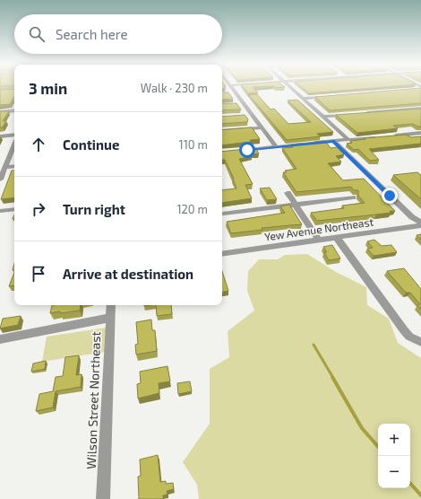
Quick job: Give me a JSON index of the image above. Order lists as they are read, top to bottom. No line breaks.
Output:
{"streets":{"street":["Yew Avenue Northeast","Wilson Street Northeast"]},"page":{"search":"Search here","heading":["3 min","Walk · 230 m"],"list":[["Continue","110 m"],["Turn right","120 m"],"Arrive at destination"],"map_buttons":["+","−"]}}
